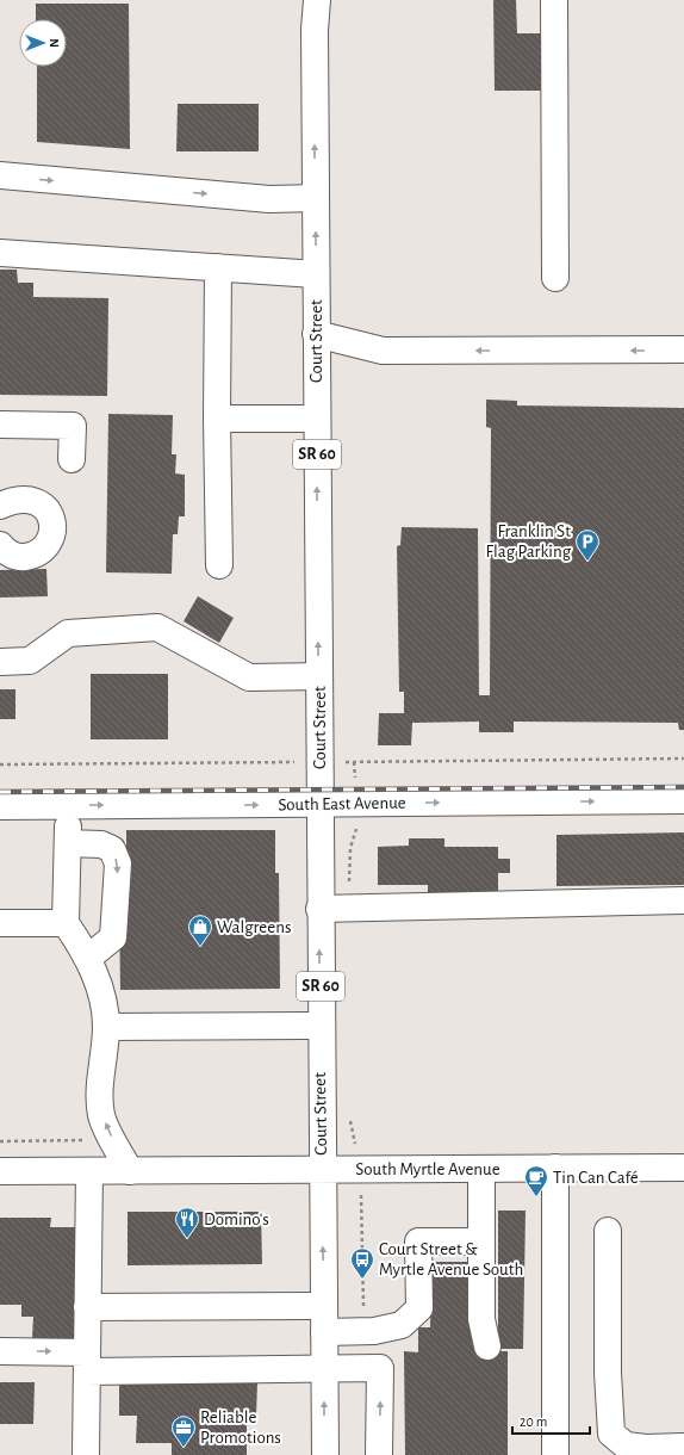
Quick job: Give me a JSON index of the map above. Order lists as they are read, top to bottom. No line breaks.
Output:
{"streets":{"main road":["Court Street","SR 60","South East Avenue","South Myrtle Avenue"]},"crossings":[["Court Street","South East Avenue"],["Court Street","South Myrtle Avenue"]],"places":{"parking":["Franklin St Flag Parking"],"shop":["Walgreens"],"cafe":["Tin Can Café"],"restaurant":["Domino's"],"bus stop":["Court Street & Myrtle Avenue South"],"office":["Reliable Promotions"]},"scale_bar":"20 m","north":"right"}
